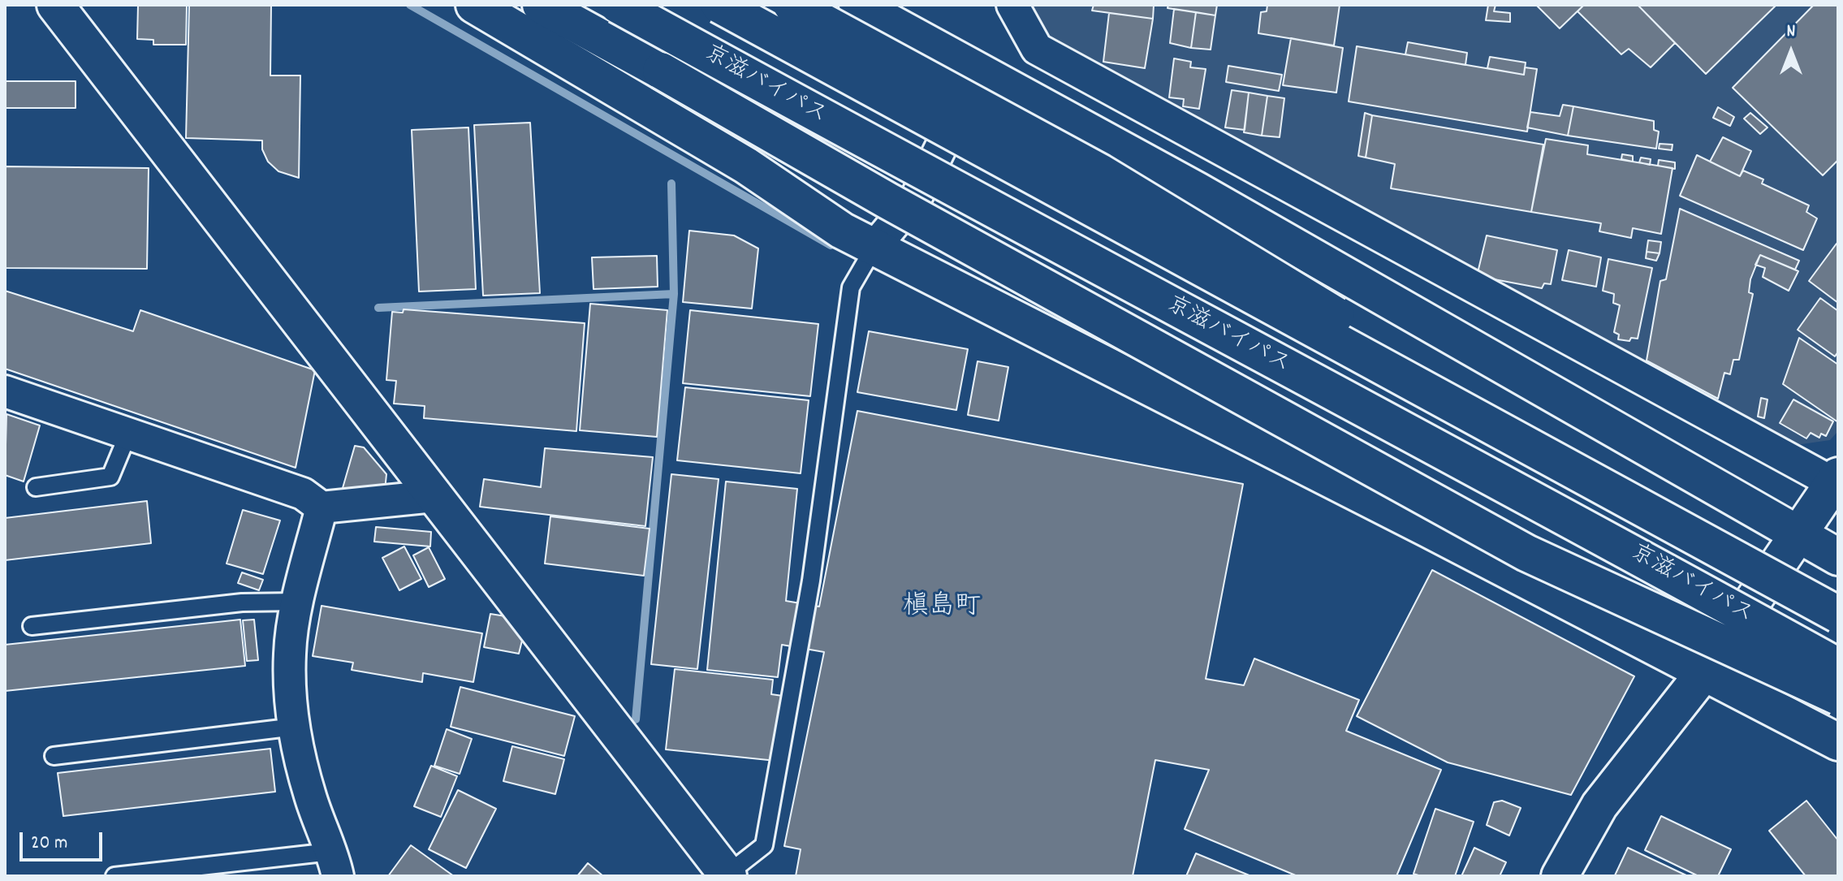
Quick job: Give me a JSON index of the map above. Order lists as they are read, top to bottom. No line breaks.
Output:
{"streets":{"main road":["京滋バイパス"]},"districts":["槇島町"],"scale_bar":"20 m","north":"top"}
